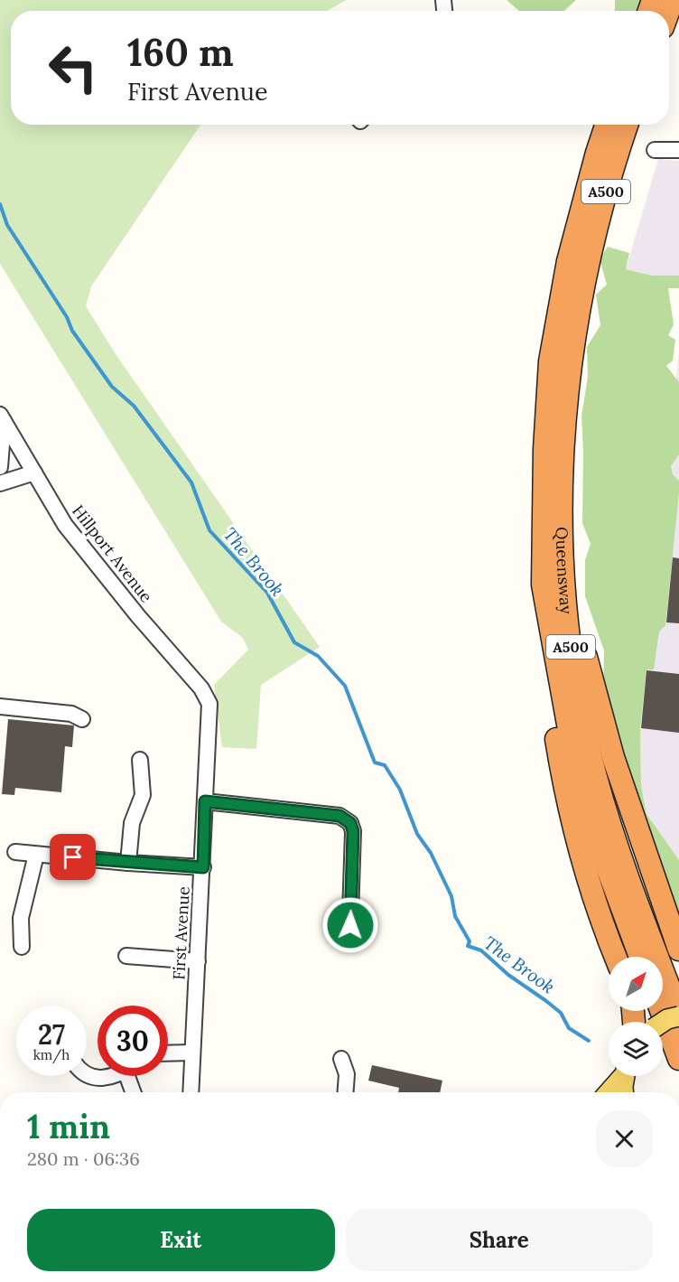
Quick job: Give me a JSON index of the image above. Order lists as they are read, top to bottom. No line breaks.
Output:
{"streets":{"highway":["A500","Queensway"],"street":["Hillport Avenue","First Avenue"]},"crossings":[["Hillport Avenue","First Avenue"]],"water":["The Brook"],"north":"top right","page":{"turn":["160 m","First Avenue"],"speed":"27 km/h","limit":"30","heading":["1 min","280 m · 06:36"],"buttons":["Exit","Share"]}}
